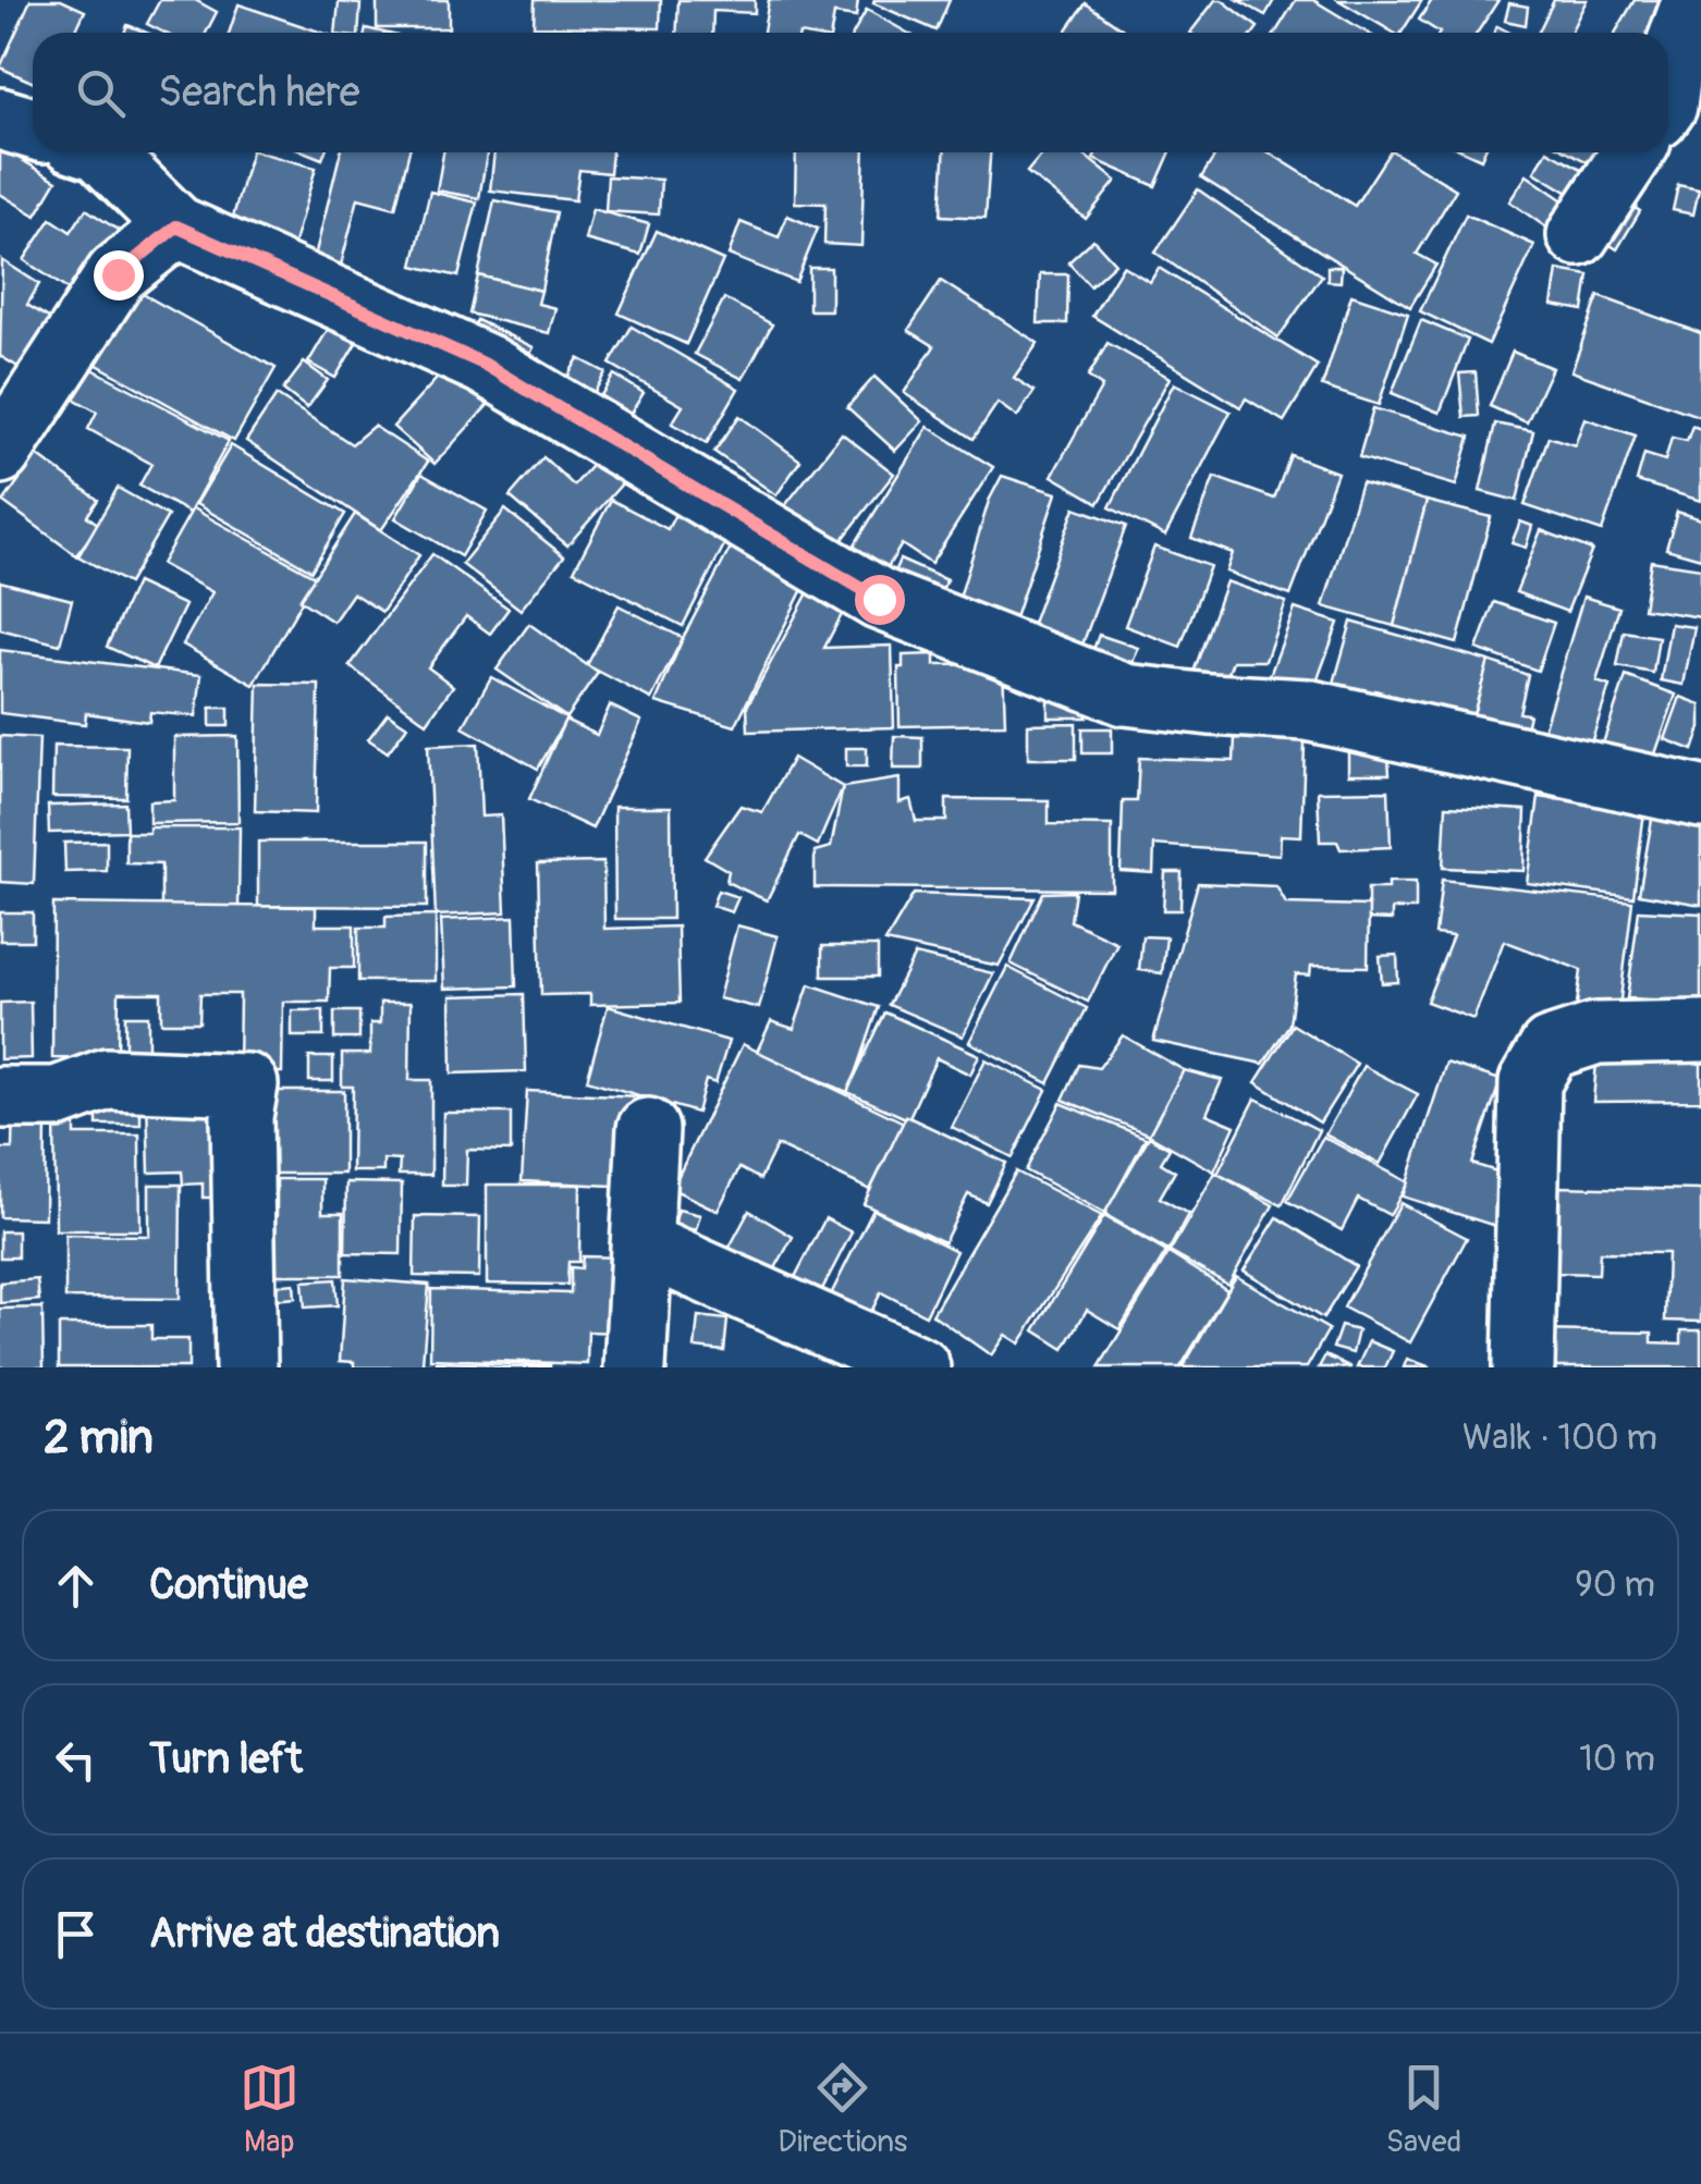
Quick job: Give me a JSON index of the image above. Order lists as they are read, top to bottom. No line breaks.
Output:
{"page":{"search":"Search here","heading":["2 min","Walk · 100 m"],"list":[["Continue","90 m"],["Turn left","10 m"],"Arrive at destination"],"nav":["Map","Directions","Saved"]}}
